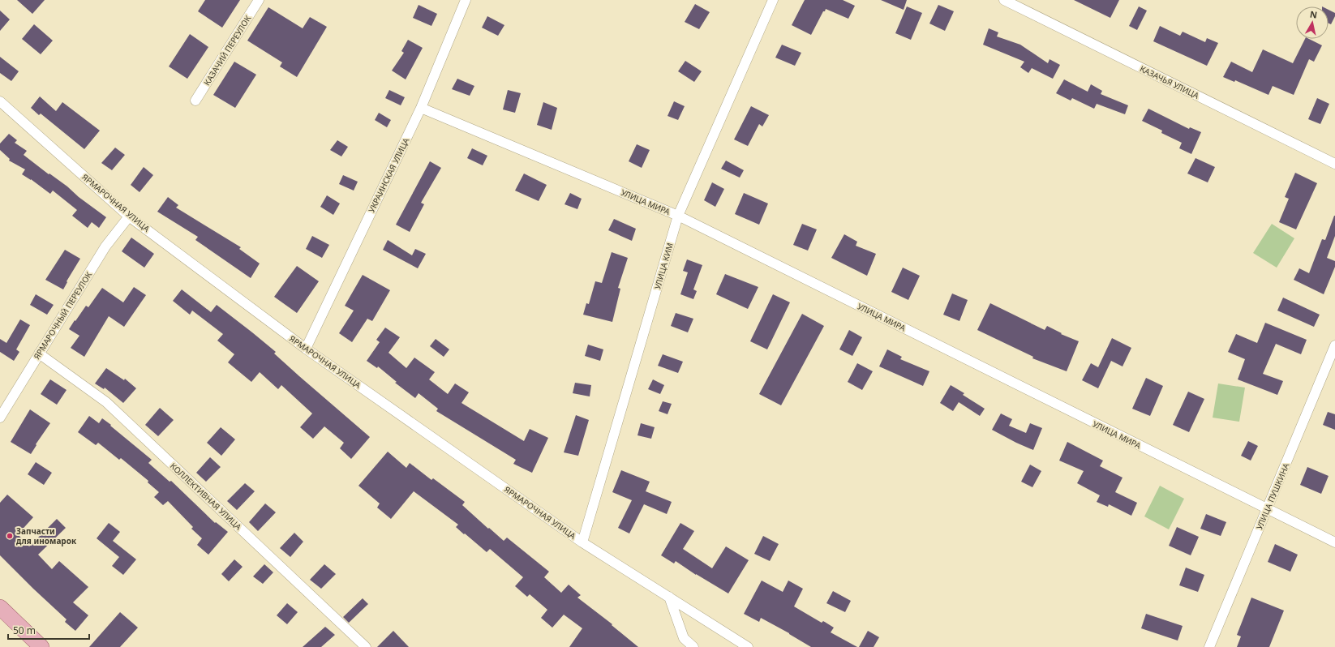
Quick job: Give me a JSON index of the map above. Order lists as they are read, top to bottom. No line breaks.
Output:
{"streets":{"street":["КАЗАЧИЙ ПЕРЕУЛОК","КАЗАЧЬЯ УЛИЦА","УКРАИНСКАЯ УЛИЦА","УЛИЦА МИРА","ЯРМАРОЧНАЯ УЛИЦА","УЛИЦА КИМ","ЯРМАРОЧНЫЙ ПЕРЕУЛОК","КОЛЛЕКТИВНАЯ УЛИЦА","УЛИЦА ПУШКИНА"]},"crossings":[["УКРАИНСКАЯ УЛИЦА","УЛИЦА МИРА"],["УКРАИНСКАЯ УЛИЦА","ЯРМАРОЧНАЯ УЛИЦА"],["УЛИЦА МИРА","УЛИЦА КИМ"],["УЛИЦА МИРА","УЛИЦА ПУШКИНА"],["ЯРМАРОЧНАЯ УЛИЦА","УЛИЦА КИМ"],["ЯРМАРОЧНАЯ УЛИЦА","ЯРМАРОЧНЫЙ ПЕРЕУЛОК"],["ЯРМАРОЧНЫЙ ПЕРЕУЛОК","КОЛЛЕКТИВНАЯ УЛИЦА"]],"places":["Запчасти для иномарок"],"scale_bar":"50 m","north":"top"}
